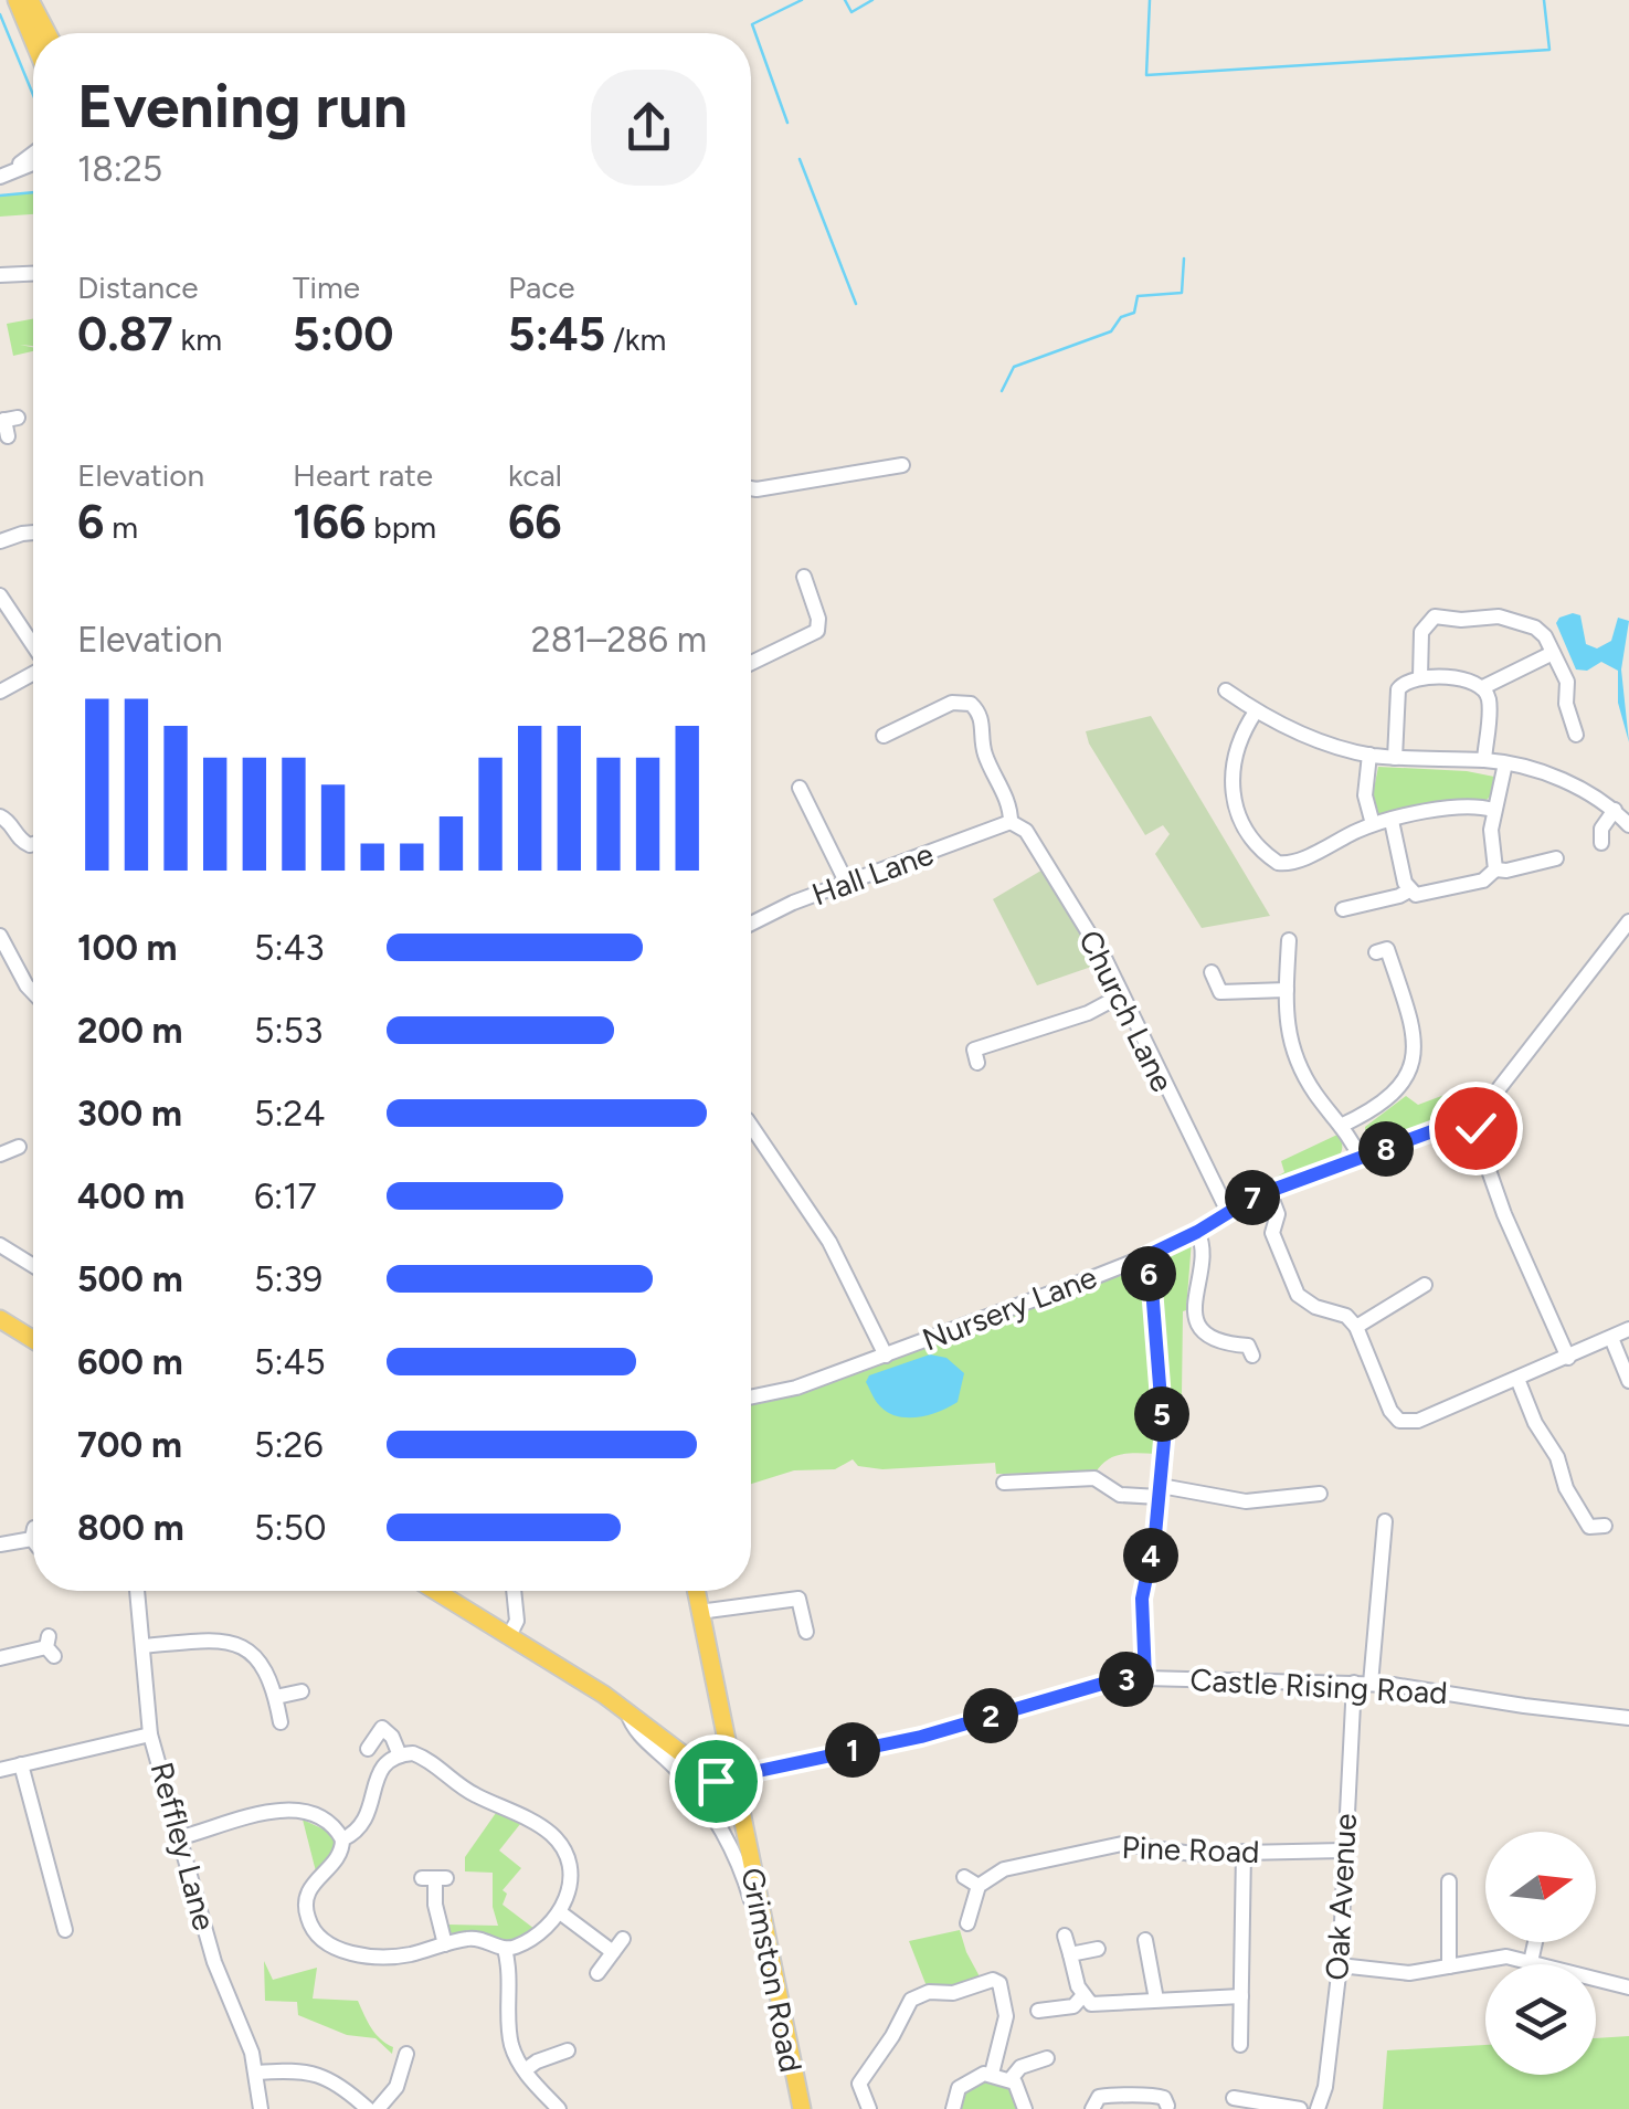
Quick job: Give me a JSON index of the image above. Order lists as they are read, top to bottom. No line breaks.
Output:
{"streets":{"main road":["Grimston Road"],"street":["Hall Lane","Church Lane","Nursery Lane","Castle Rising Road","Reffley Lane","Pine Road","Oak Avenue"]},"crossings":[["Hall Lane","Church Lane"],["Church Lane","Nursery Lane"],["Castle Rising Road","Oak Avenue"],["Castle Rising Road","Grimston Road"],["Pine Road","Oak Avenue"]],"north":"right","page":{"heading":["Evening run","18:25"],"stats":[["Distance","0.87 km"],["Time","5:00"],["Pace","5:45 /km"],["Elevation","6 m"],["Heart rate","166 bpm"],["kcal","66"]],"chart":["Elevation","281–286 m"],"list":[{"name":"100 m","note":"5:43"},{"name":"200 m","note":"5:53"},{"name":"300 m","note":"5:24"},{"name":"400 m","note":"6:17"},{"name":"500 m","note":"5:39"},{"name":"600 m","note":"5:45"},{"name":"700 m","note":"5:26"},{"name":"800 m","note":"5:50"}],"pins":["8","7","6","5","4","3","2","1"]}}
